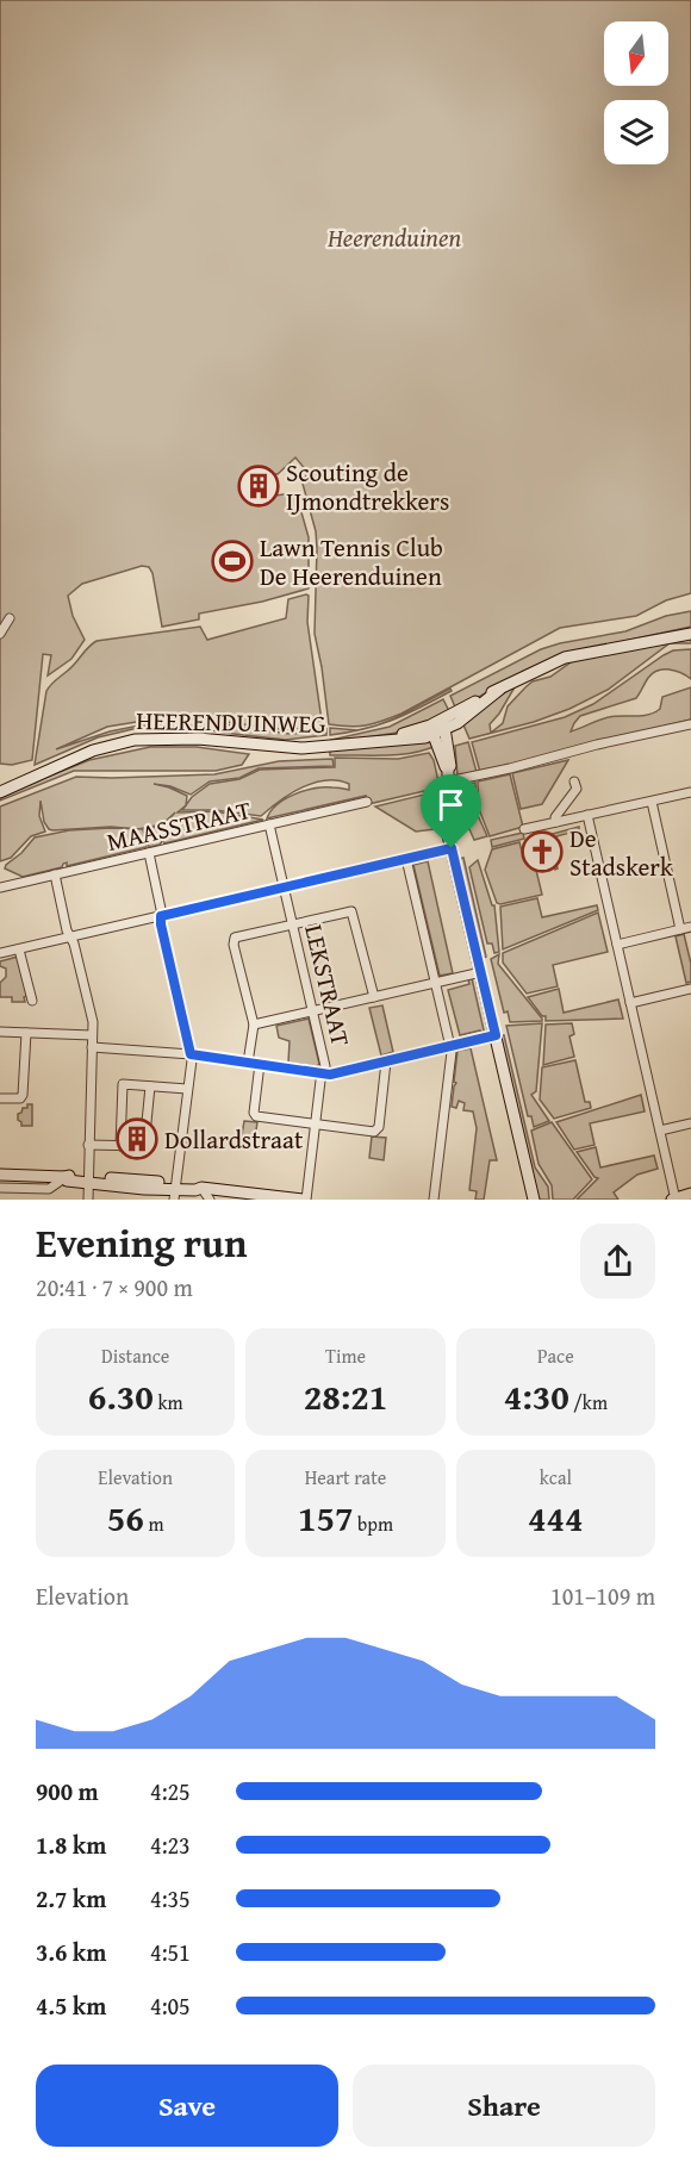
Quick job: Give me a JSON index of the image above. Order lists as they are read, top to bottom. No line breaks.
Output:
{"streets":{"street":["HEERENDUINWEG","MAASSTRAAT","LEKSTRAAT"]},"crossings":[["MAASSTRAAT","LEKSTRAAT"]],"parks":["Heerenduinen"],"places":{"building":["Scouting de IJmondtrekkers","Dollardstraat"],"sports":["Lawn Tennis Club De Heerenduinen"],"church":["De Stadskerk"]},"north":"bottom","page":{"heading":["Evening run","20:41 · 7 × 900 m"],"stats":[["Distance","6.30 km"],["Time","28:21"],["Pace","4:30 /km"],["Elevation","56 m"],["Heart rate","157 bpm"],["kcal","444"]],"chart":["Elevation","101–109 m"],"list":[{"name":"900 m","note":"4:25"},{"name":"1.8 km","note":"4:23"},{"name":"2.7 km","note":"4:35"},{"name":"3.6 km","note":"4:51"},{"name":"4.5 km","note":"4:05"}],"buttons":["Save","Share"]}}
